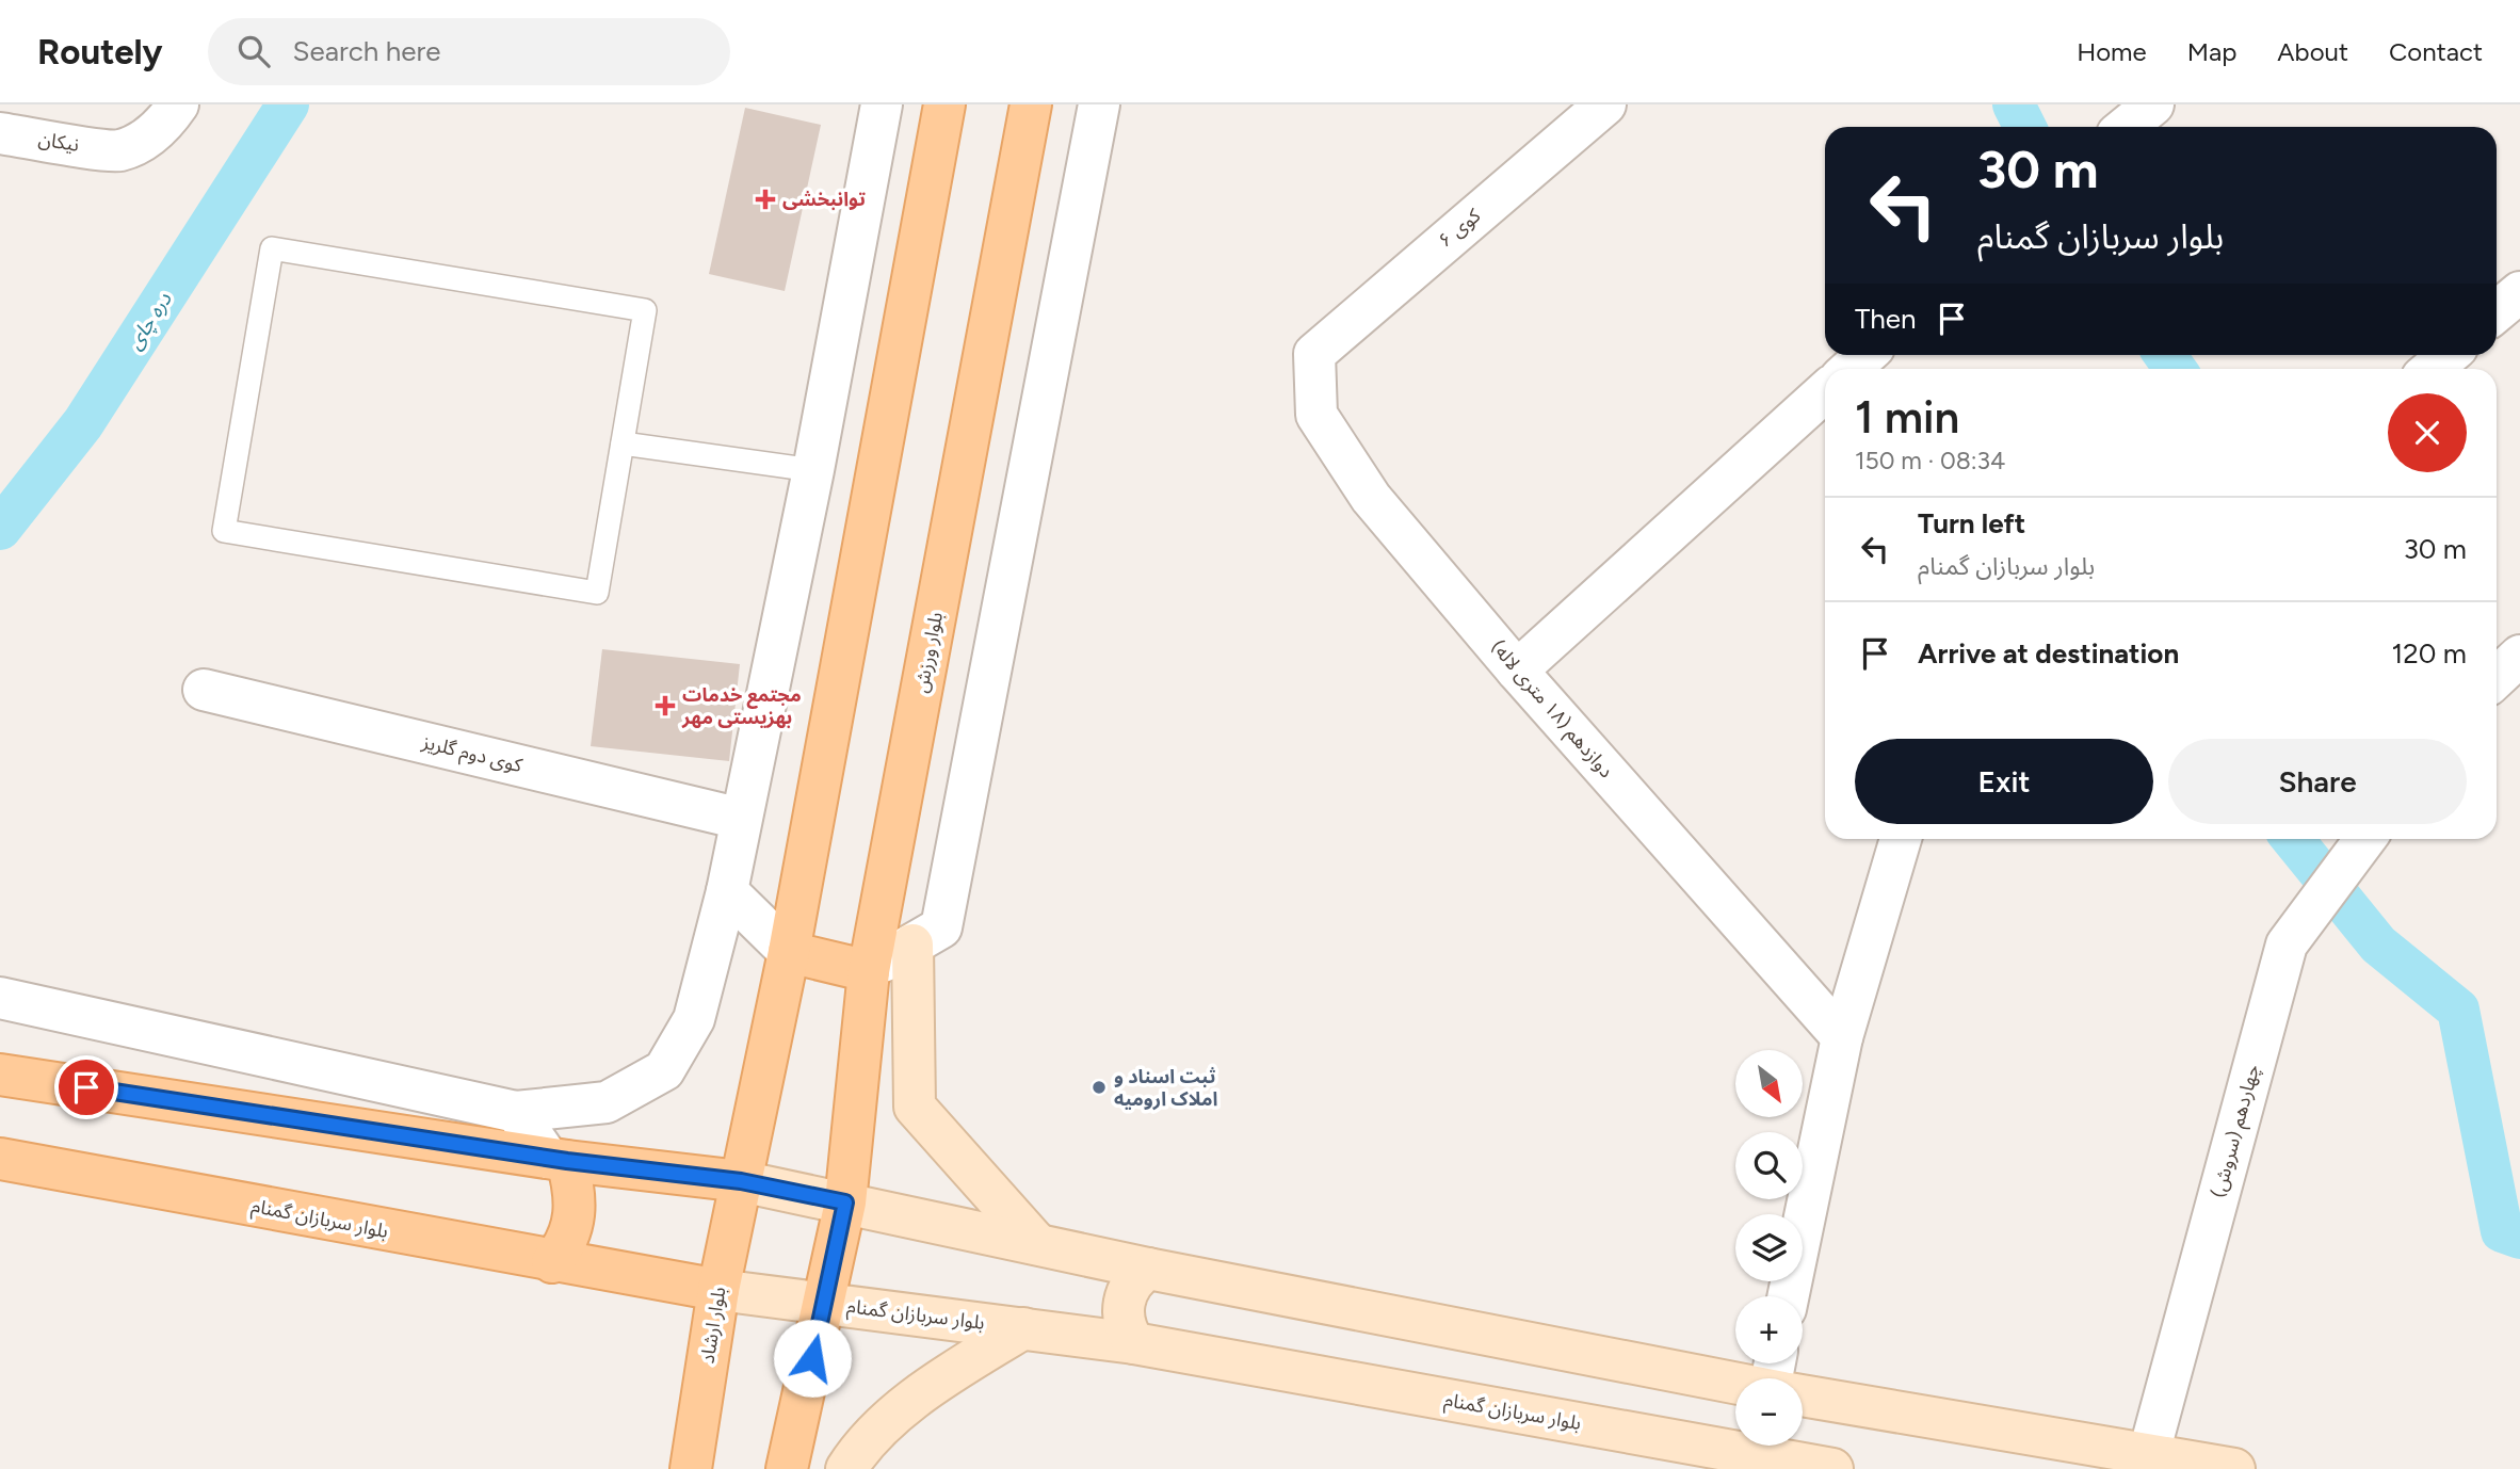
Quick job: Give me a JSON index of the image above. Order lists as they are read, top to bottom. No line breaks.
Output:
{"streets":{"main road":["بلوار ورزش","بلوار سربازان گمنام","بلوار ارشاد"],"street":["نیکان","کوی ۶","دوازدهم (۱۸ متری لاله)","کوی دوم گلریز","چهاردهم (سروش)"]},"crossings":[["کوی ۶","دوازدهم (۱۸ متری لاله)"],["بلوار سربازان گمنام","بلوار ارشاد"]],"water":["دره چای"],"places":{"health":["توانبخشی","مجتمع خدمات بهزیستی مهر"],"other":["ثبت اسناد و املاک ارومیه"]},"north":"bottom right","page":{"header":"Routely","search":"Search here","nav":["Home","Map","About","Contact"],"turn":["30 m","بلوار سربازان گمنام"],"then":"Then","heading":["1 min","150 m · 08:34"],"list":[{"name":"Turn left","note":"بلوار سربازان گمنام","value":"30 m"},{"name":"Arrive at destination","value":"120 m"}],"buttons":["Exit","Share"],"map_buttons":["+","−"]}}
